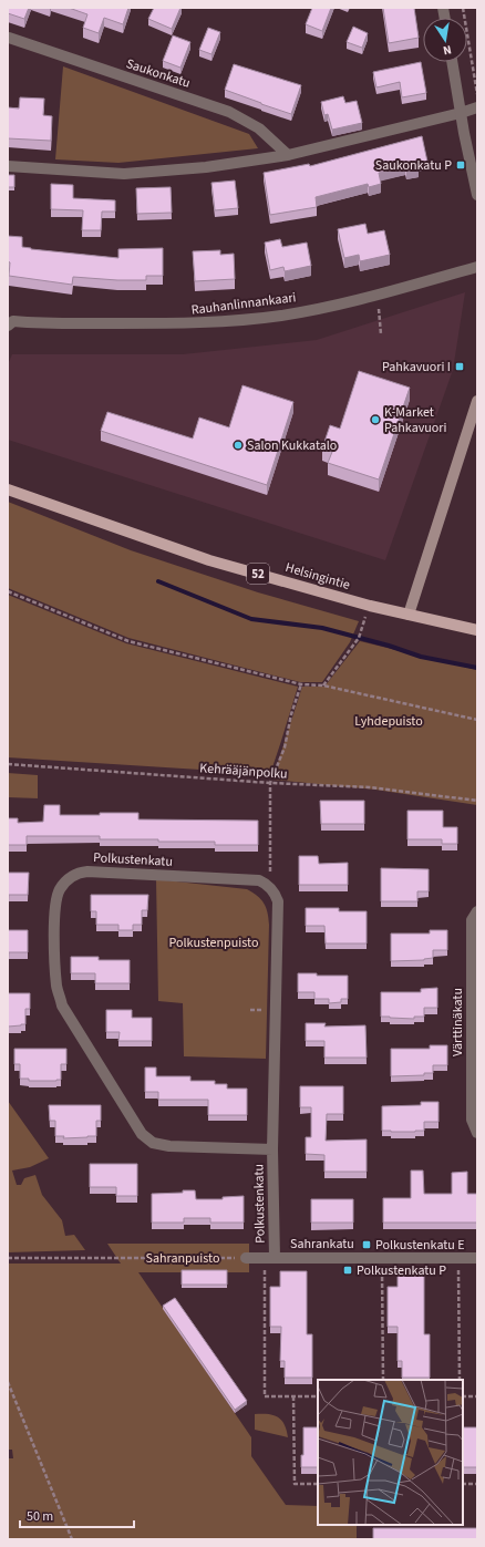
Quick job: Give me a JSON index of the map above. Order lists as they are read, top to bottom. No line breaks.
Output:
{"streets":{"main road":["52","Helsingintie"],"street":["Saukonkatu","Rauhanlinnankaari","Polkustenkatu","Värttinäkatu","Sahrankatu"],"path":["Kehrääjänpolku"]},"crossings":[["52","Helsingintie"],["Polkustenkatu","Sahrankatu"]],"parks":["Lyhdepuisto","Polkustenpuisto","Sahranpuisto"],"places":{"transit":["Saukonkatu P","Pahkavuori I","Polkustenkatu E","Polkustenkatu P"],"other":["K-Market Pahkavuori","Salon Kukkatalo"]},"scale_bar":"50 m","north":"bottom"}
